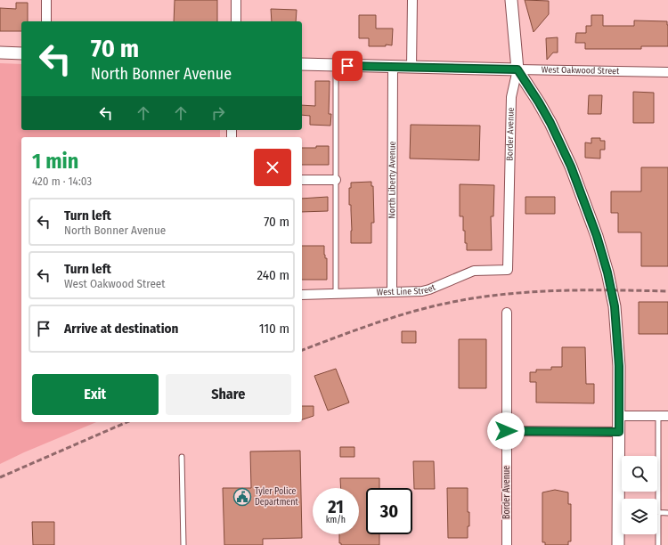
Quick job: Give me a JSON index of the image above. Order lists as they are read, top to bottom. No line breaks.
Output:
{"streets":{"street":["West Oakwood Street","Border Avenue","North Liberty Avenue","West Line Street"]},"crossings":[["West Oakwood Street","Border Avenue"],["West Oakwood Street","North Liberty Avenue"],["Border Avenue","West Line Street"],["North Liberty Avenue","West Line Street"]],"places":{"public building":["Tyler Police Department"]},"page":{"turn":["70 m","North Bonner Avenue"],"heading":["1 min","420 m · 14:03"],"list":[{"name":"Turn left","note":"North Bonner Avenue","value":"70 m"},{"name":"Turn left","note":"West Oakwood Street","value":"240 m"},{"name":"Arrive at destination","value":"110 m"}],"buttons":["Exit","Share"],"speed":"21 km/h","limit":"30"}}
